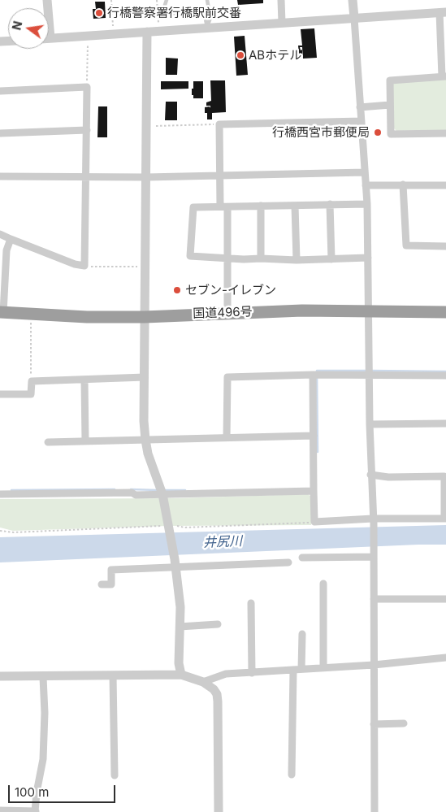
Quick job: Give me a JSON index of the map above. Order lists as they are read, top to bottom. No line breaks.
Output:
{"streets":{"highway":["国道496号"]},"water":["井尻川"],"places":["行橋警察署行橋駅前交番","ABホテル","行橋西宮市郵便局","セブン-イレブン"],"scale_bar":"100 m","north":"left"}
